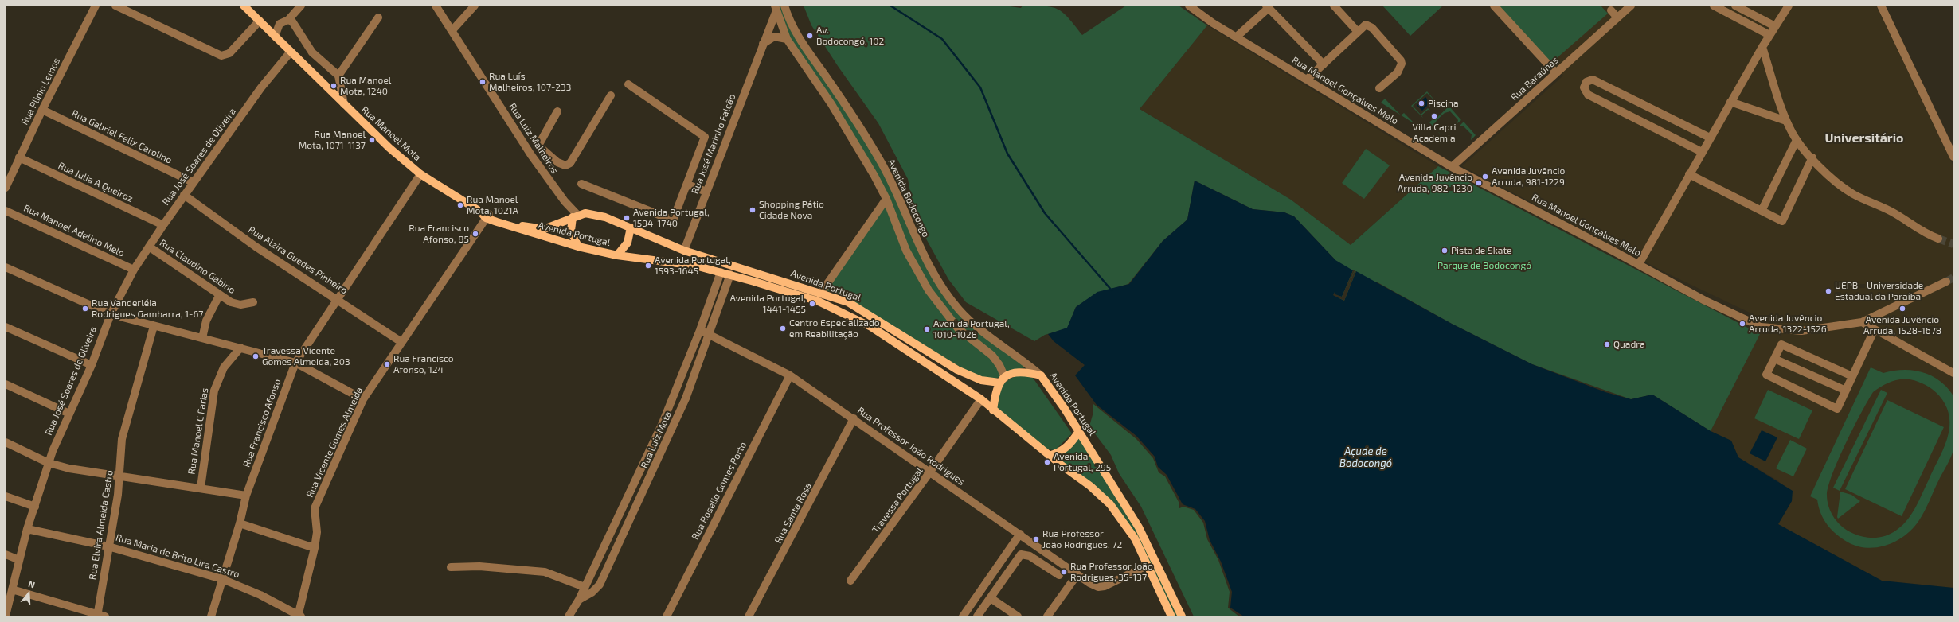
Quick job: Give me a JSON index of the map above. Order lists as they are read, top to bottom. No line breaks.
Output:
{"streets":{"main road":["Rua Manoel Mota","Avenida Portugal"],"street":["Rua Baraúnas","Rua Manoel Gonçalves Melo","Rua Plinio Lemos","Rua Gabriel Felix Carolino","Rua Luiz Malheiros","Rua José Marinho Falcão","Rua José Soares de Oliveira","Rua Julia A Queiroz","Avenida Bodocongo","Rua Manoel Adelino Melo","Rua Alzira Guedes Pinheiro","Rua Claudino Gabino","Rua Francisco Afonso","Rua Manoel C Farias","Rua Luiz Mota","Rua Vicente Gomes Almeida","Rua Professor João Rodrigues","Rua Roselio Gomes Porto","Travessa Portugal","Rua Santa Rosa","Rua Elvira Almeida Castro","Rua Maria de Brito Lira Castro"]},"crossings":[["Rua Baraúnas","Rua Manoel Gonçalves Melo"],["Rua Plinio Lemos","Rua Gabriel Felix Carolino"],["Rua Plinio Lemos","Rua Julia A Queiroz"],["Rua Manoel Mota","Rua José Soares de Oliveira"],["Rua Manoel Mota","Avenida Portugal"],["Rua Manoel Mota","Rua Francisco Afonso"],["Rua Manoel Mota","Rua Vicente Gomes Almeida"],["Rua Gabriel Felix Carolino","Rua José Soares de Oliveira"],["Rua Luiz Malheiros","Avenida Portugal"],["Rua José Marinho Falcão","Avenida Portugal"],["Rua José Soares de Oliveira","Rua Julia A Queiroz"],["Rua José Soares de Oliveira","Rua Manoel Adelino Melo"],["Rua José Soares de Oliveira","Rua Alzira Guedes Pinheiro"],["Rua José Soares de Oliveira","Rua Claudino Gabino"],["Rua José Soares de Oliveira","Rua Maria de Brito Lira Castro"],["Avenida Bodocongo","Avenida Portugal"],["Avenida Portugal","Rua Luiz Mota"],["Avenida Portugal","Rua Vicente Gomes Almeida"],["Avenida Portugal","Rua Professor João Rodrigues"],["Avenida Portugal","Travessa Portugal"],["Rua Alzira Guedes Pinheiro","Rua Francisco Afonso"],["Rua Alzira Guedes Pinheiro","Rua Vicente Gomes Almeida"],["Rua Francisco Afonso","Rua Maria de Brito Lira Castro"],["Rua Luiz Mota","Rua Professor João Rodrigues"],["Rua Vicente Gomes Almeida","Rua Maria de Brito Lira Castro"],["Rua Professor João Rodrigues","Rua Roselio Gomes Porto"],["Rua Professor João Rodrigues","Travessa Portugal"],["Rua Professor João Rodrigues","Rua Santa Rosa"],["Rua Elvira Almeida Castro","Rua Maria de Brito Lira Castro"]],"districts":["Universitário"],"water":["Açude de Bodocongó"],"parks":["Parque de Bodocongó"],"places":["Av. Bodocongó, 102","Rua Luís Malheiros, 107-233","Rua Manoel Mota, 1240","Piscina","Villa Capri Academia","Rua Manoel Mota, 1071-1137","Avenida Juvêncio Arruda, 981-1229","Avenida Juvêncio Arruda, 982-1230","Rua Manoel Mota, 1021A","Shopping Pátio Cidade Nova","Avenida Portugal, 1594-1740","Rua Francisco Afonso, 85","Pista de Skate","Avenida Portugal, 1593-1645","UEPB - Universidade Estadual da Paraíba","Avenida Portugal, 1441-1455","Rua Vanderléia Rodrigues Gambarra, 1-67","Avenida Juvêncio Arruda, 1528-1678","Avenida Juvêncio Arruda, 1322-1526","Centro Especializado em Reabilitação","Avenida Portugal, 1010-1028","Quadra","Travessa Vicente Gomes Almeida, 203","Rua Francisco Afonso, 124","Avenida Portugal, 295","Rua Professor João Rodrigues, 72","Rua Professor João Rodrigues, 35-137"],"north":"top"}
